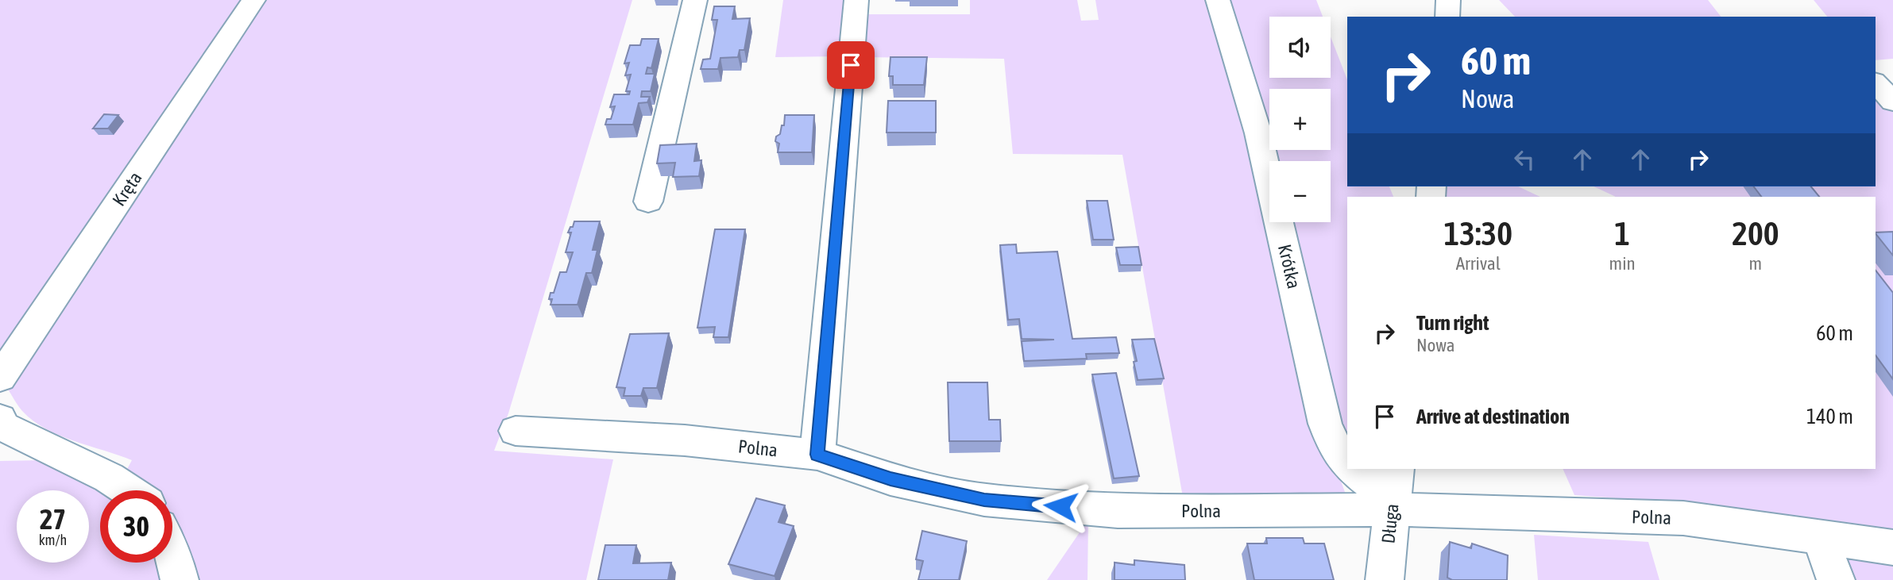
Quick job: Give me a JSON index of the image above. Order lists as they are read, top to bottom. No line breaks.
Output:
{"streets":{"street":["Kręta","Krótka","Polna","Długa"]},"crossings":[["Krótka","Polna"],["Krótka","Długa"],["Polna","Długa"]],"page":{"map_buttons":["+","−"],"turn":["60 m","Nowa"],"eta":["13:30","Arrival","1","min","200","m"],"list":[{"name":"Turn right","note":"Nowa","value":"60 m"},{"name":"Arrive at destination","value":"140 m"}],"speed":"27 km/h","limit":"30"}}
